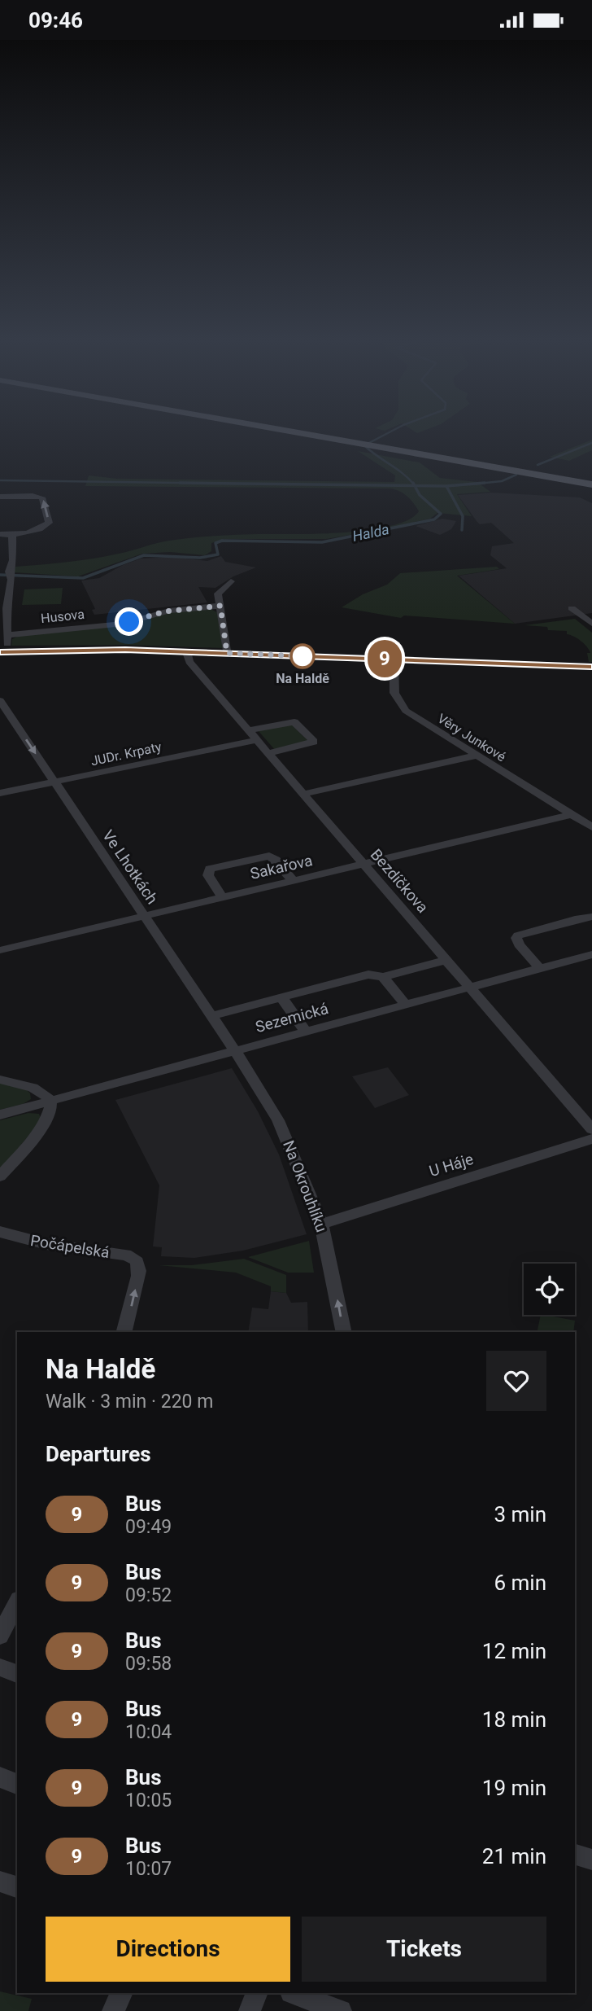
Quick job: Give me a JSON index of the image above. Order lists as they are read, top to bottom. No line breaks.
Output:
{"streets":{"street":["Husova","Věry Junkové","JUDr. Krpaty","Ve Lhotkách","Sakařova","Bezdíčkova","Sezemická","U Háje","Na Okrouhlíku","Počápelská"]},"crossings":[["Věry Junkové","Sakařova"],["JUDr. Krpaty","Ve Lhotkách"],["JUDr. Krpaty","Bezdíčkova"],["Ve Lhotkách","Sakařova"],["Ve Lhotkách","Sezemická"],["Ve Lhotkách","Na Okrouhlíku"],["Sakařova","Bezdíčkova"],["Bezdíčkova","Sezemická"],["Sezemická","Na Okrouhlíku"],["U Háje","Na Okrouhlíku"]],"one_way":["Na Okrouhlíku"],"water":["Halda"],"places":["Na Haldě"],"lines":["bus line 9"],"page":{"status":"09:46","on_map":"9","heading":[["Na Haldě","Walk · 3 min · 220 m"],"Departures"],"list":[{"mark":"9","name":"Bus","note":"09:49","value":"3 min"},{"mark":"9","name":"Bus","note":"09:52","value":"6 min"},{"mark":"9","name":"Bus","note":"09:58","value":"12 min"},{"mark":"9","name":"Bus","note":"10:04","value":"18 min"},{"mark":"9","name":"Bus","note":"10:05","value":"19 min"},{"mark":"9","name":"Bus","note":"10:07","value":"21 min"}],"buttons":["Directions","Tickets"]}}
